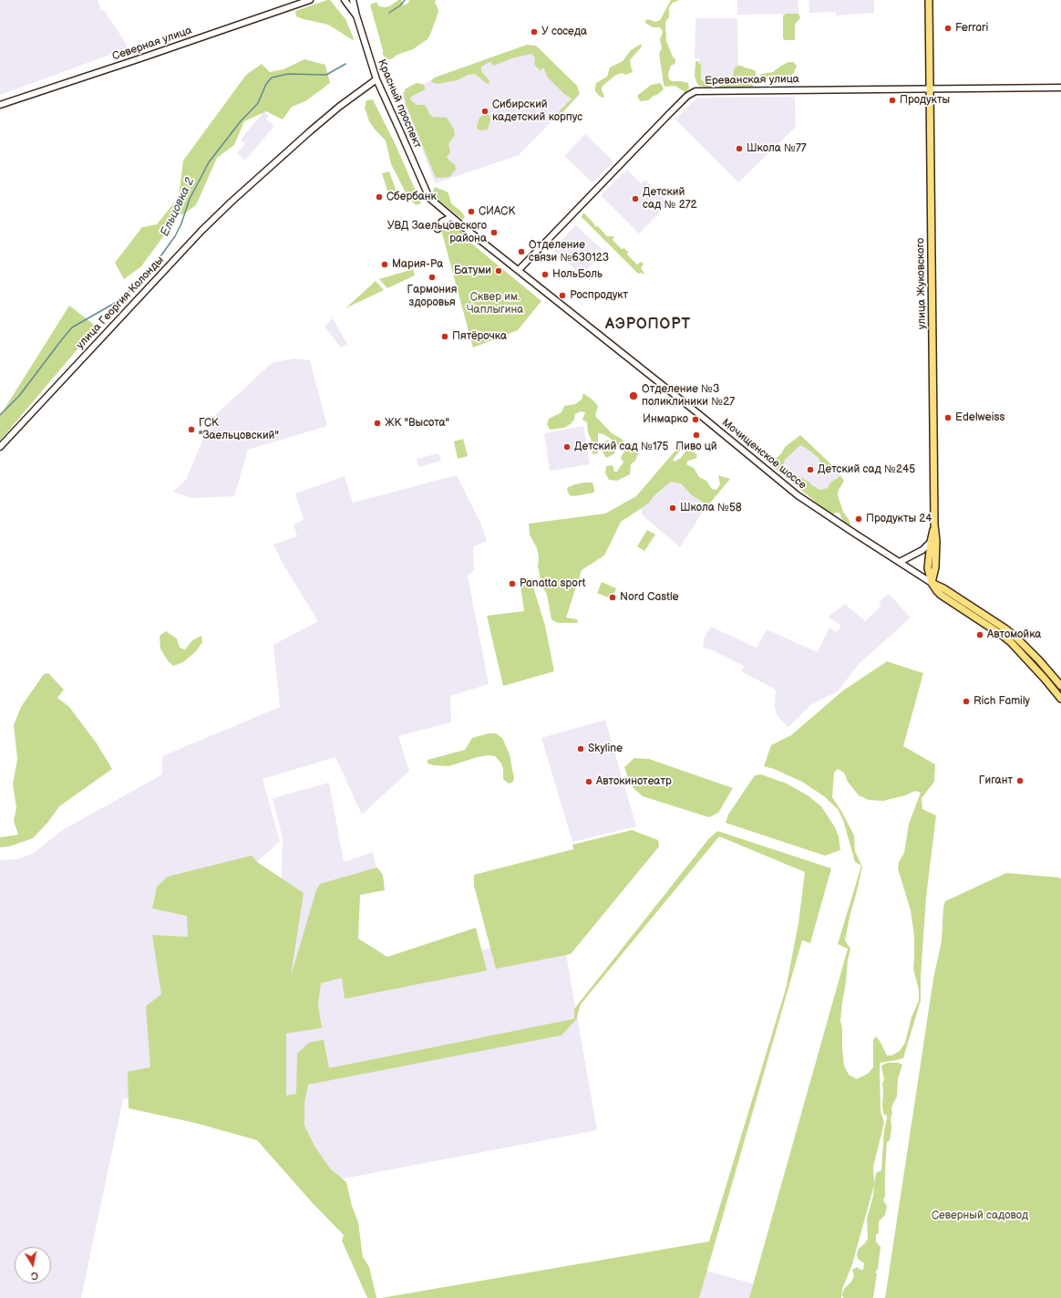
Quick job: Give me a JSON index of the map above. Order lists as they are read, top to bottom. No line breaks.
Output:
{"streets":{"main road":["Северная улица","Ереванская улица","Красный проспект","улица Жуковского","улица Георгия Колонды","Мочищенское шоссе"]},"crossings":[["Ереванская улица","улица Жуковского"],["Ереванская улица","Мочищенское шоссе"],["Красный проспект","улица Георгия Колонды"],["Красный проспект","Мочищенское шоссе"]],"districts":["АЭРОПОРТ"],"water":["Ельцовка 2"],"parks":["Сквер им. Чаплыгина","Северный садовод"],"places":["Ferrari","У соседа","Продукты","Сибирский кадетский корпус","Школа №77","Сбербанк","Детский сад № 272","СИАСК","УВД Заельцовского района","Отделение связи №630123","Мария-Ра","Батуми","НольБоль","Гармония здоровья","Роспродукт","Пятёрочка","Отделение №3 поликлиники №27","Edelweiss","Инмарко","ЖК \"Высота\"","ГСК \"Заельцовский\"","Пиво цй","Детский сад №175","Детский сад №245","Школа №58","Продукты 24","Panatta sport","Nord Castle","Автомойка","Rich Family","Skyline","Гигант","Автокинотеатр"],"north":"bottom"}
